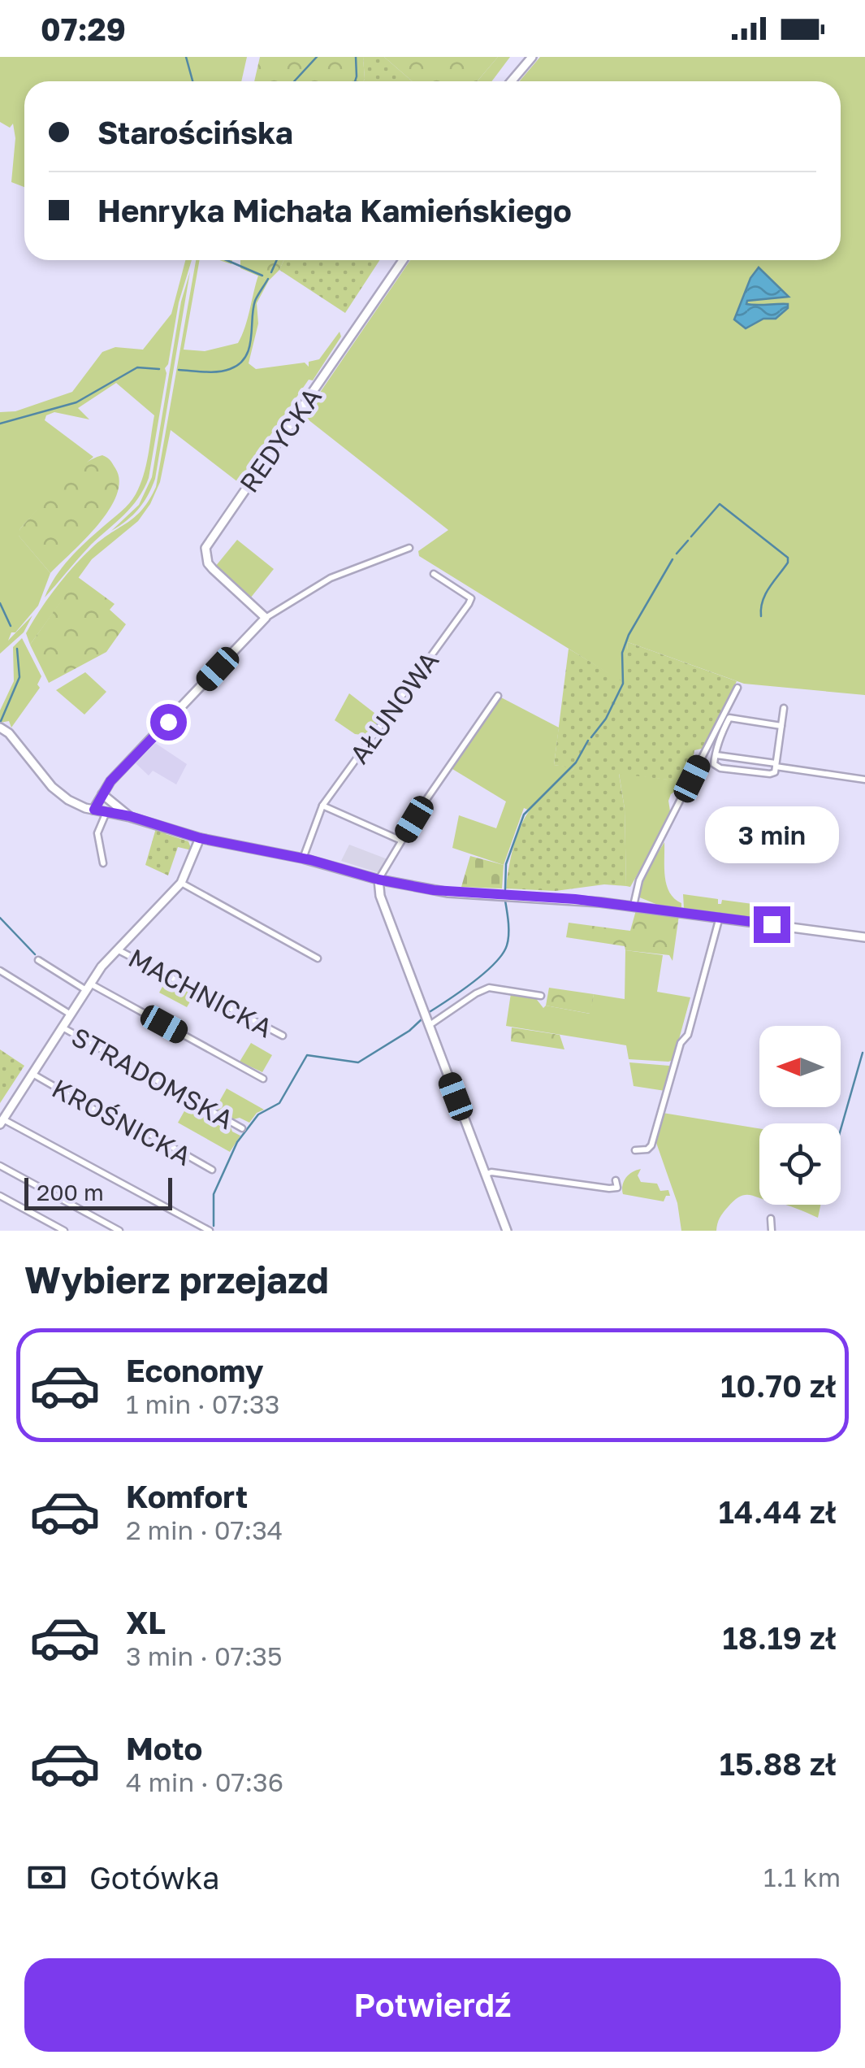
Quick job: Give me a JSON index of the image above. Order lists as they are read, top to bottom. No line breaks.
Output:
{"streets":{"street":["REDYCKA","AŁUNOWA","MACHNICKA","STRADOMSKA","KROŚNICKA"]},"scale_bar":"200 m","north":"left","page":{"status":"07:29","banner":["Starościńska","Henryka Michała Kamieńskiego"],"bubble":"3 min","scale":"200 m","heading":"Wybierz przejazd","list":[{"name":"Economy","note":"1 min · 07:33","value":"10.70 zł"},{"name":"Komfort","note":"2 min · 07:34","value":"14.44 zł"},{"name":"XL","note":"3 min · 07:35","value":"18.19 zł"},{"name":"Moto","note":"4 min · 07:36","value":"15.88 zł"}],"pay":["Gotówka","1.1 km"],"buttons":"Potwierdź"}}
